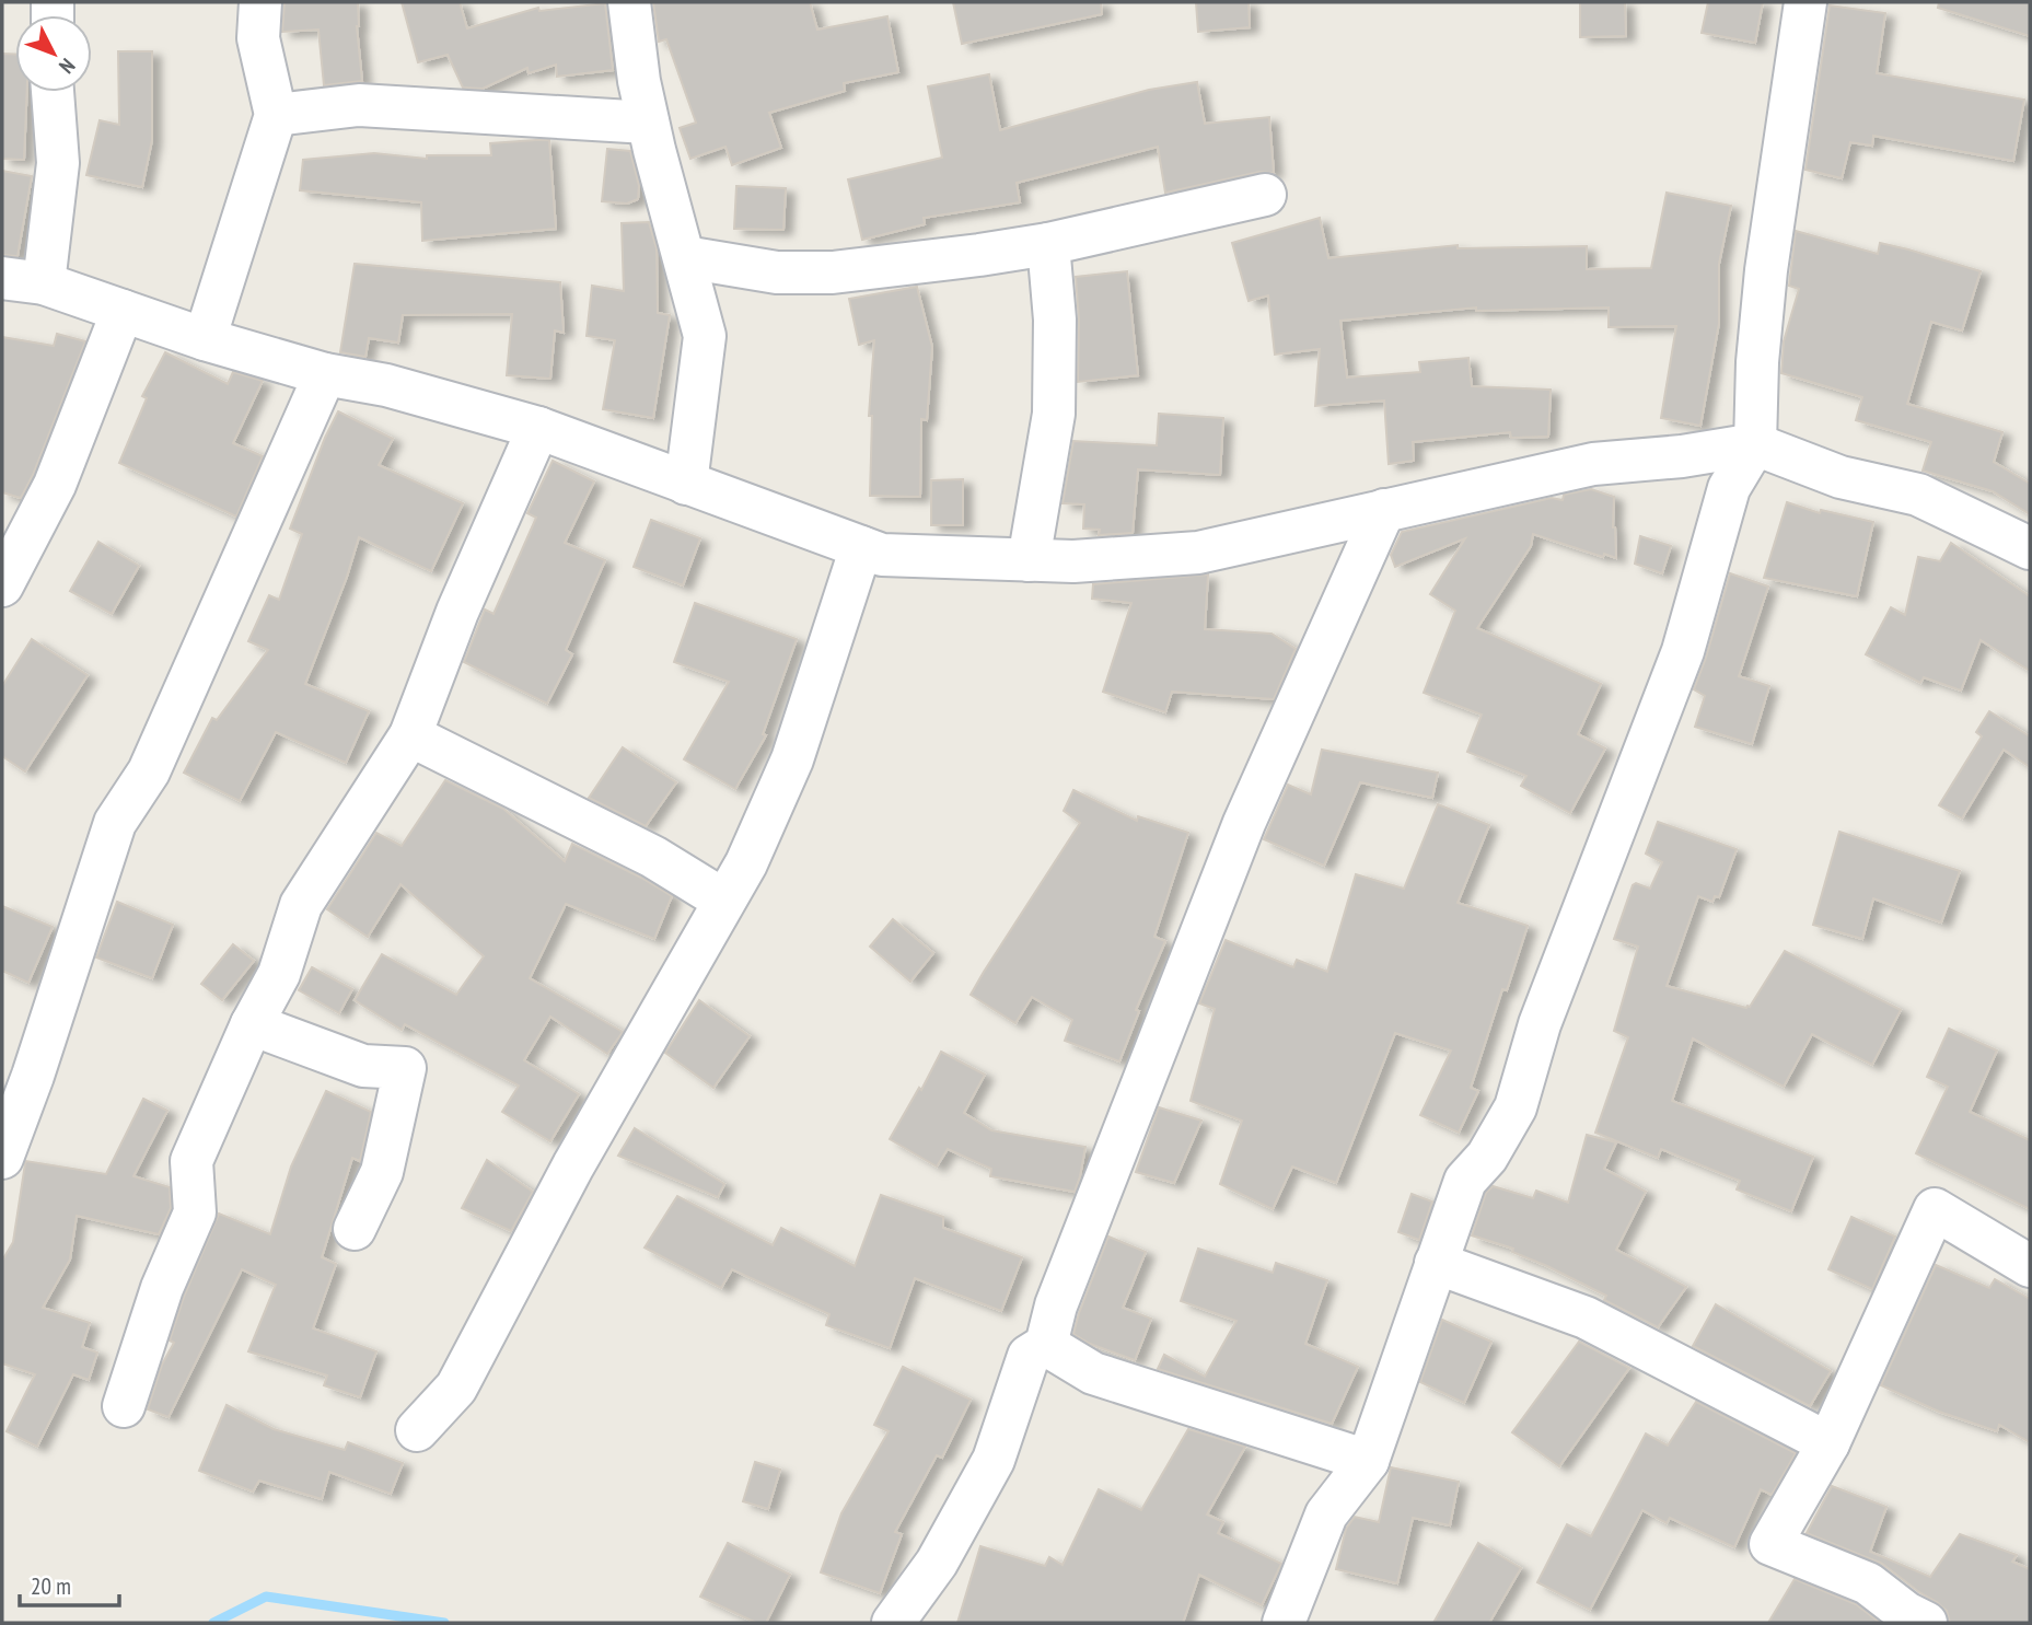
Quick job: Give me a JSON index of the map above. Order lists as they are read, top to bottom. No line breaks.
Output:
{"scale_bar":"20 m","north":"bottom right"}
